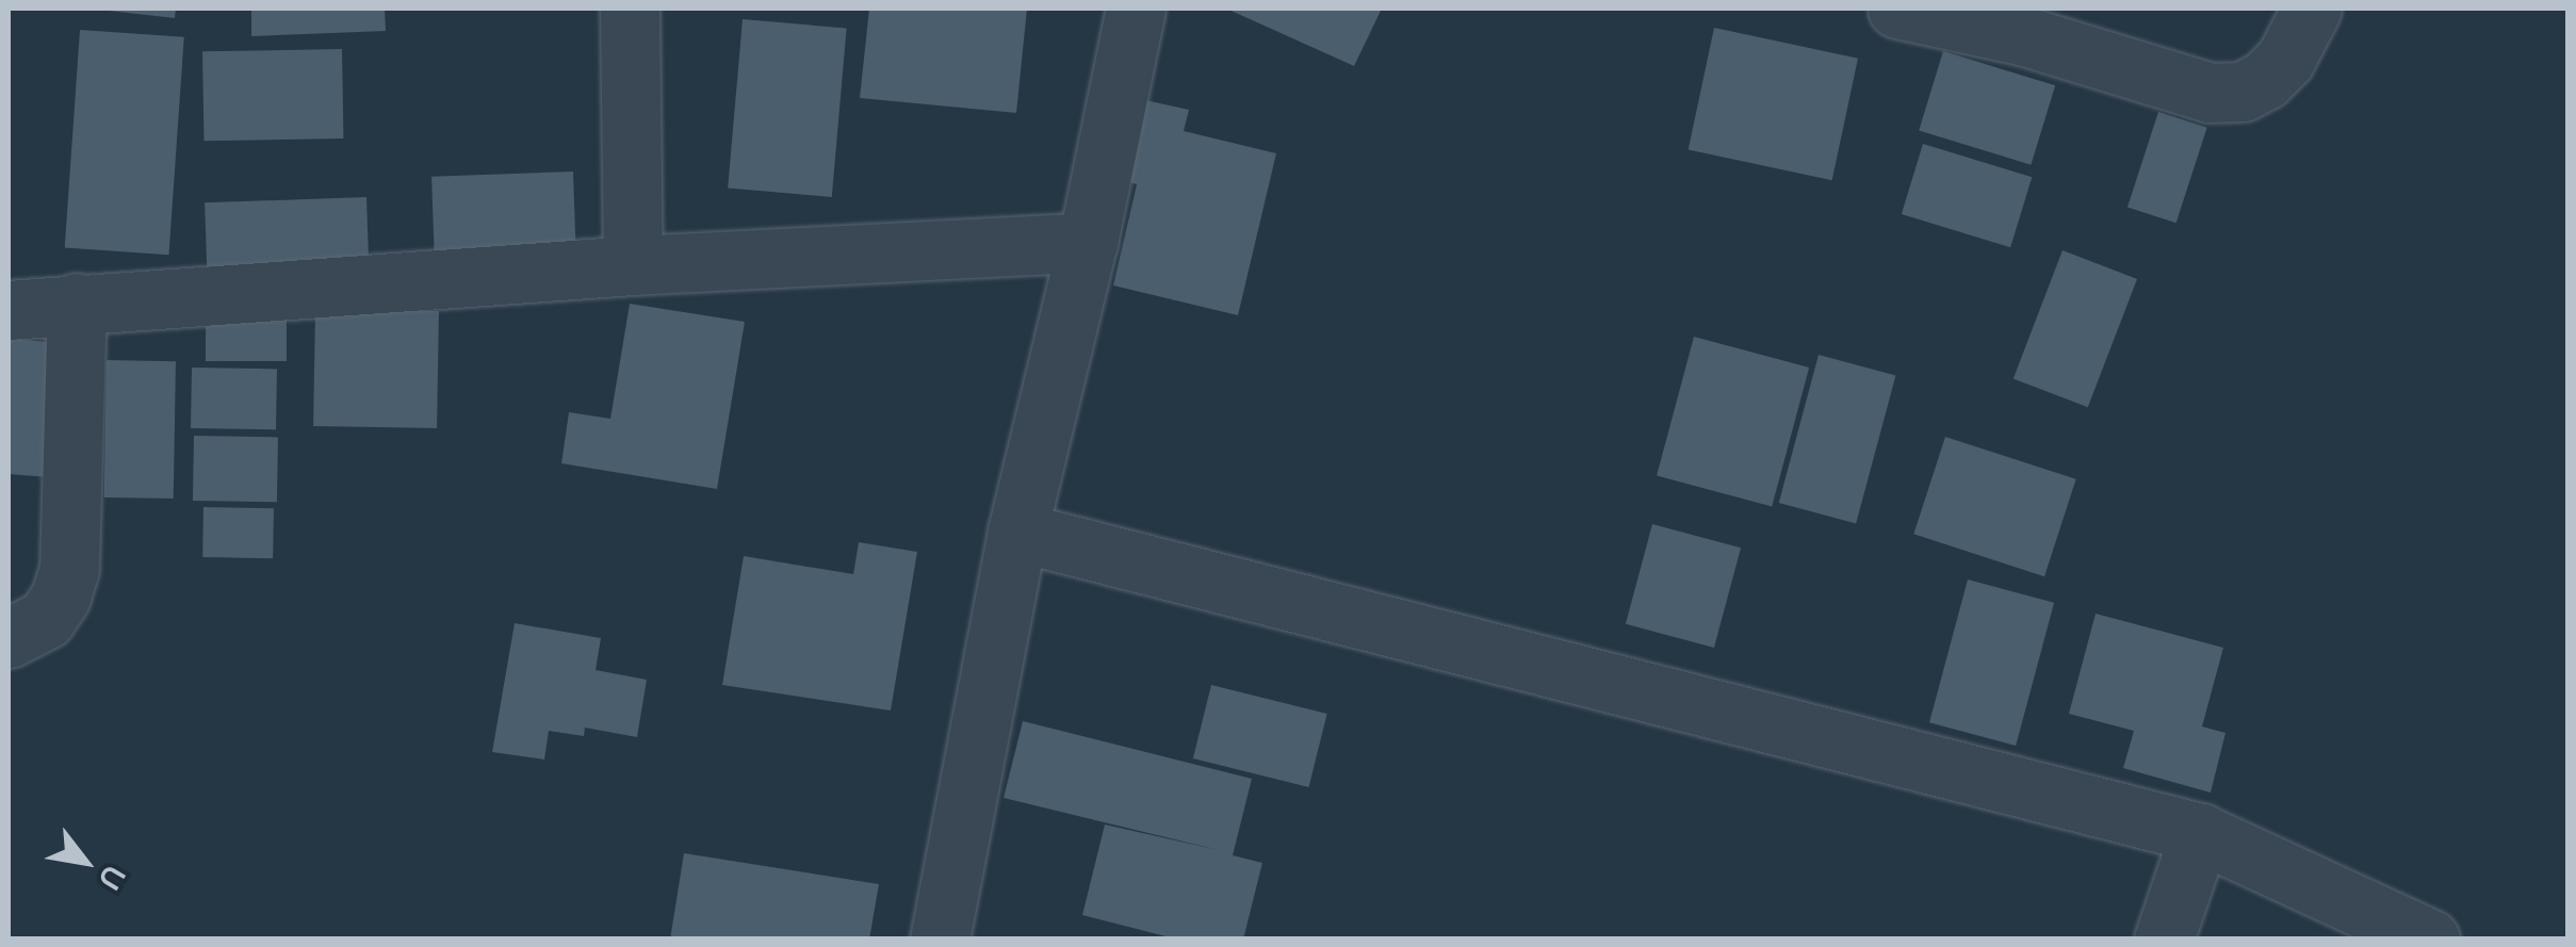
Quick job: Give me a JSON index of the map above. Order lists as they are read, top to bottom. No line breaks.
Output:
{"north":"bottom right"}
